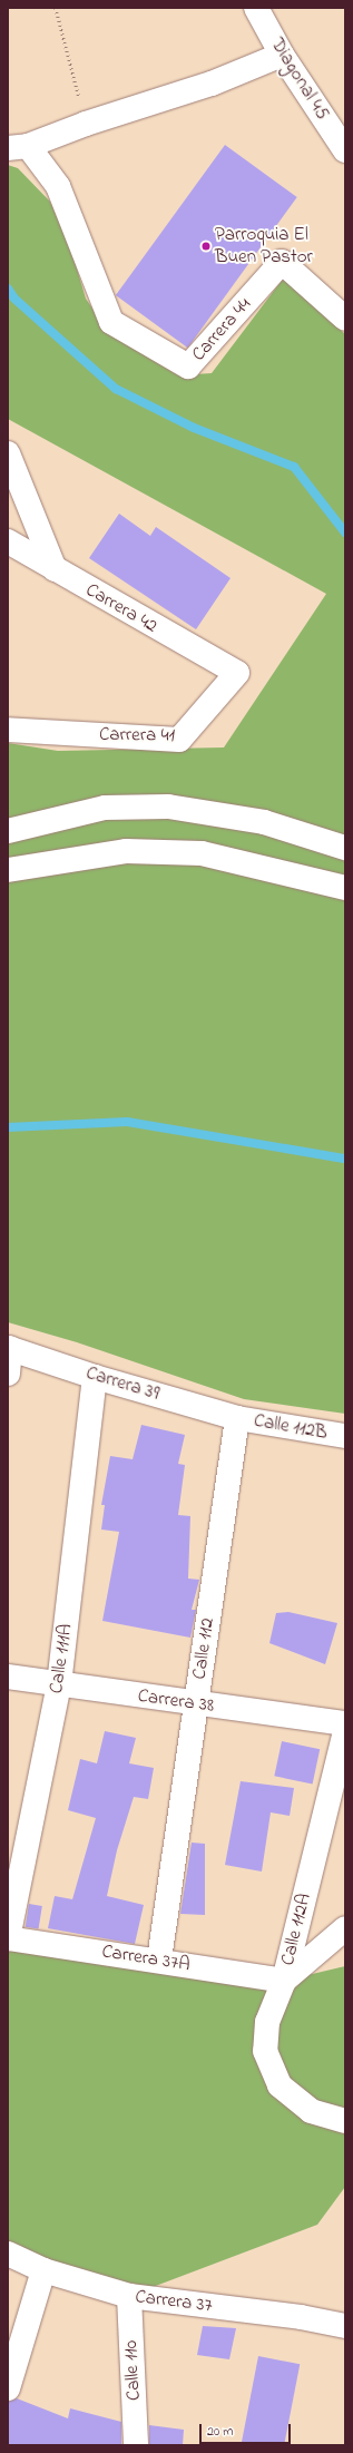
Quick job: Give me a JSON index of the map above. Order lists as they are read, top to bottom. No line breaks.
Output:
{"streets":{"street":["Diagonal 45","Carrera 44","Carrera 42","Carrera 41","Carrera 39","Calle 112B","Calle 112","Calle 111A","Carrera 38","Calle 112A","Carrera 37A","Carrera 37","Calle 110"]},"crossings":[["Carrera 42","Carrera 41"],["Carrera 39","Calle 112B"],["Carrera 39","Calle 112"],["Carrera 39","Calle 111A"],["Calle 112B","Calle 112"],["Calle 112","Carrera 38"],["Calle 112","Carrera 37A"],["Calle 111A","Carrera 38"],["Calle 111A","Carrera 37A"],["Calle 112A","Carrera 37A"],["Carrera 37","Calle 110"]],"places":["Parroquia El Buen Pastor"],"scale_bar":"20 m"}
